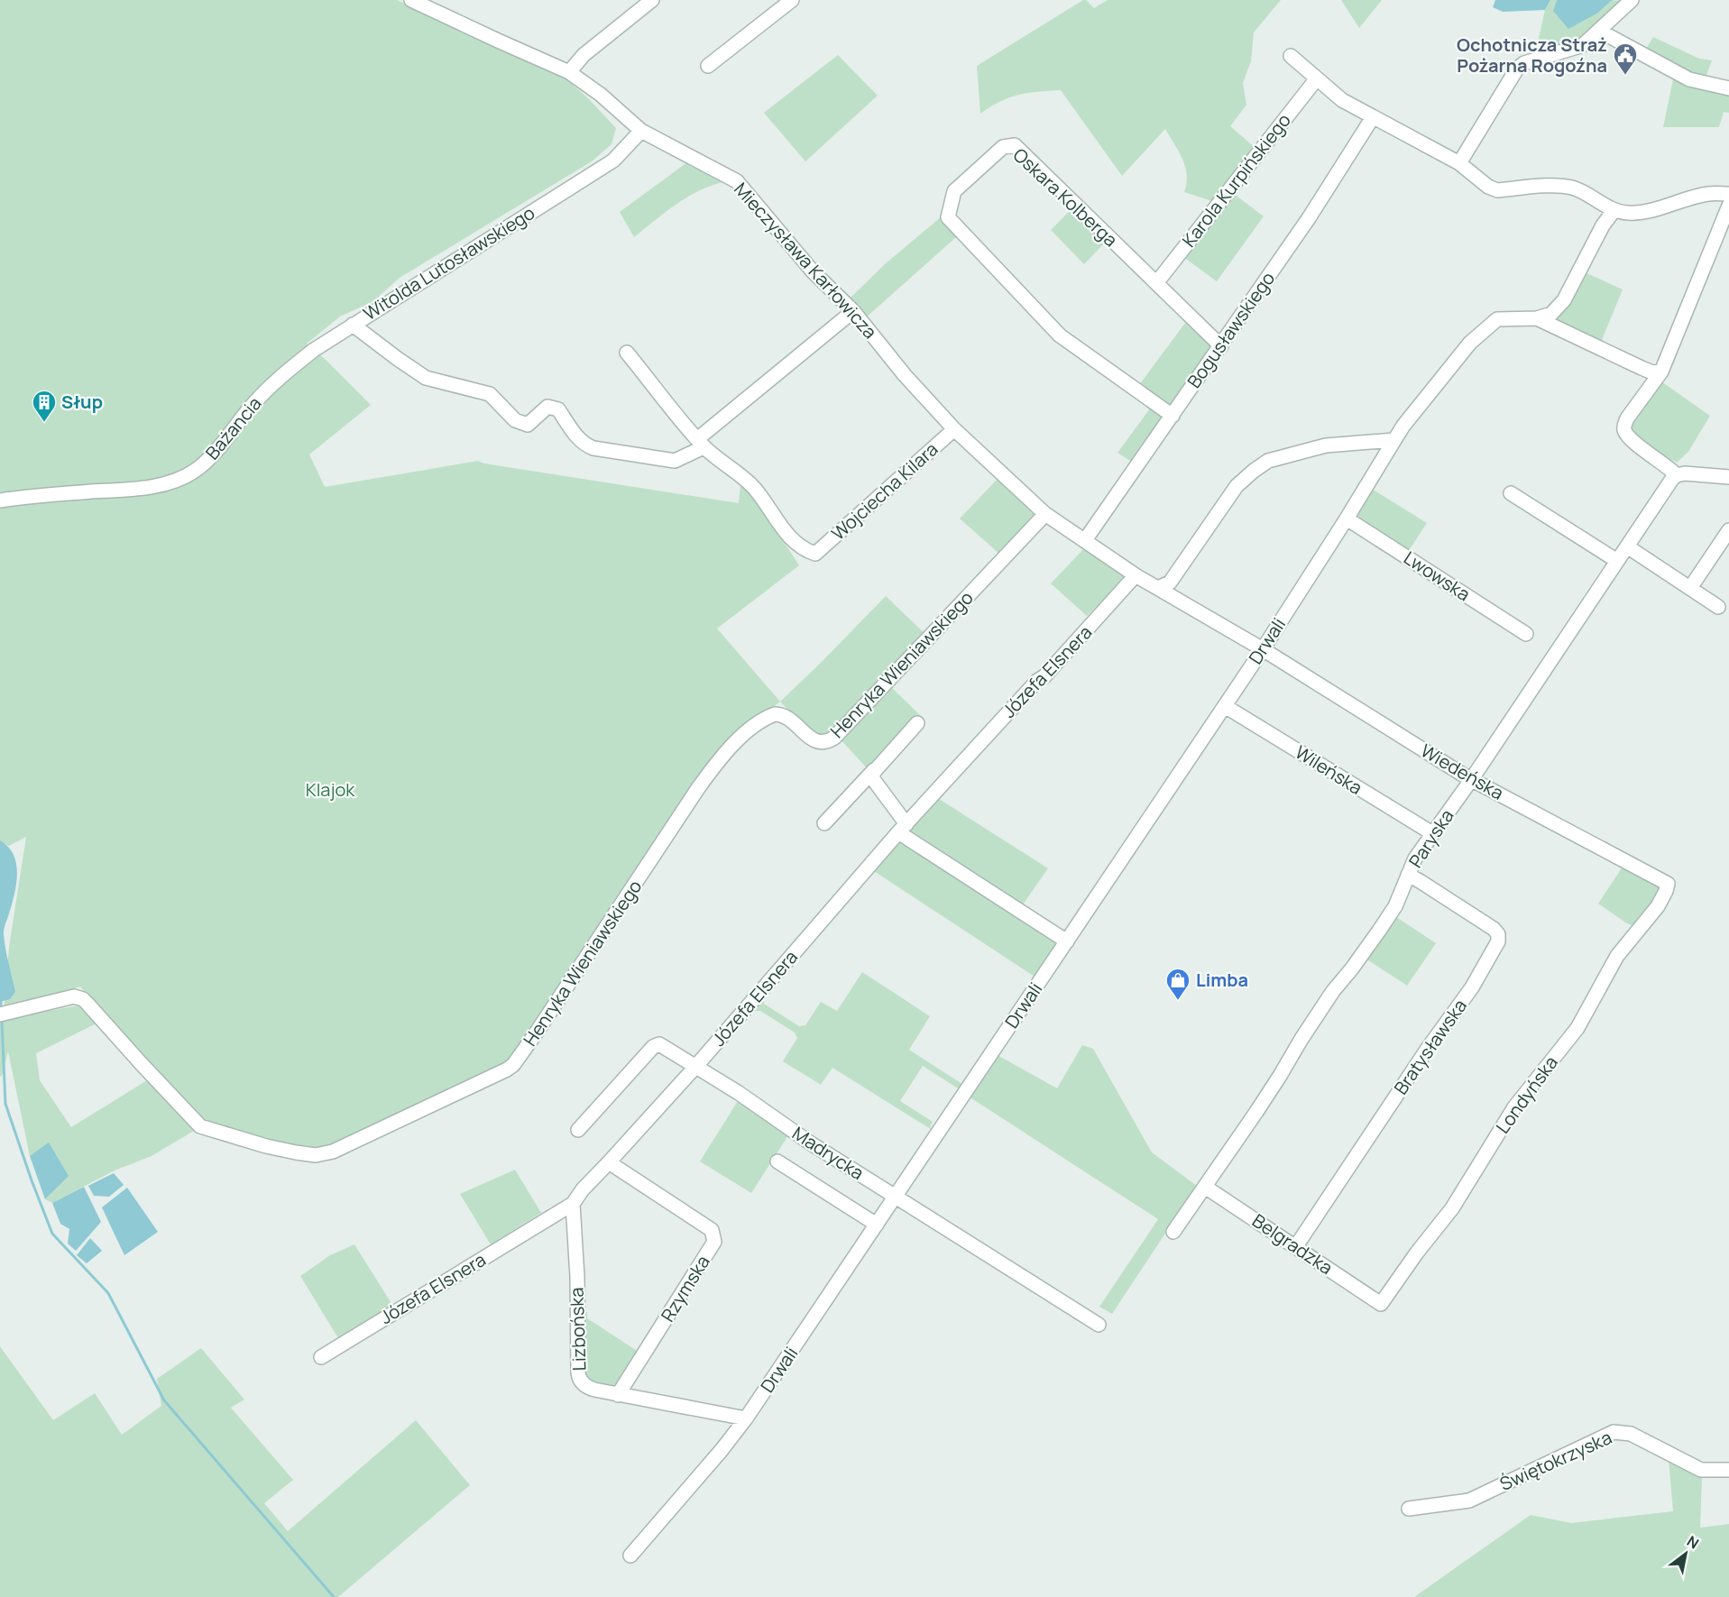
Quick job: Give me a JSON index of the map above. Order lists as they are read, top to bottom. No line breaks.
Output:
{"streets":{"street":["Karola Kurpińskiego","Oskara Kolberga","Mieczysława Karłowicza","Witolda Lutosławskiego","Bogusławskiego","Bażancia","Wojciecha Kilara","Lwowska","Drwali","Henryka Wieniawskiego","Józefa Elsnera","Wileńska","Wiedeńska","Paryska","Bratysławska","Londyńska","Madrycka","Belgradzka","Rzymska","Lizbońska","Świętokrzyska"]},"crossings":[["Karola Kurpińskiego","Oskara Kolberga"],["Oskara Kolberga","Bogusławskiego"],["Mieczysława Karłowicza","Witolda Lutosławskiego"],["Mieczysława Karłowicza","Wojciecha Kilara"],["Mieczysława Karłowicza","Henryka Wieniawskiego"],["Witolda Lutosławskiego","Bażancia"],["Witolda Lutosławskiego","Wojciecha Kilara"],["Lwowska","Drwali"],["Drwali","Wileńska"],["Drwali","Wiedeńska"],["Drwali","Madrycka"],["Drwali","Lizbońska"],["Józefa Elsnera","Madrycka"],["Józefa Elsnera","Rzymska"],["Józefa Elsnera","Lizbońska"],["Wileńska","Paryska"],["Wiedeńska","Paryska"],["Wiedeńska","Londyńska"],["Paryska","Bratysławska"],["Paryska","Belgradzka"],["Bratysławska","Belgradzka"],["Londyńska","Belgradzka"],["Rzymska","Lizbońska"]],"parks":["Klajok"],"places":{"public building":["Ochotnicza Straż Pożarna Rogoźna"],"building":["Słup"],"shop":["Limba"]},"north":"top right"}
